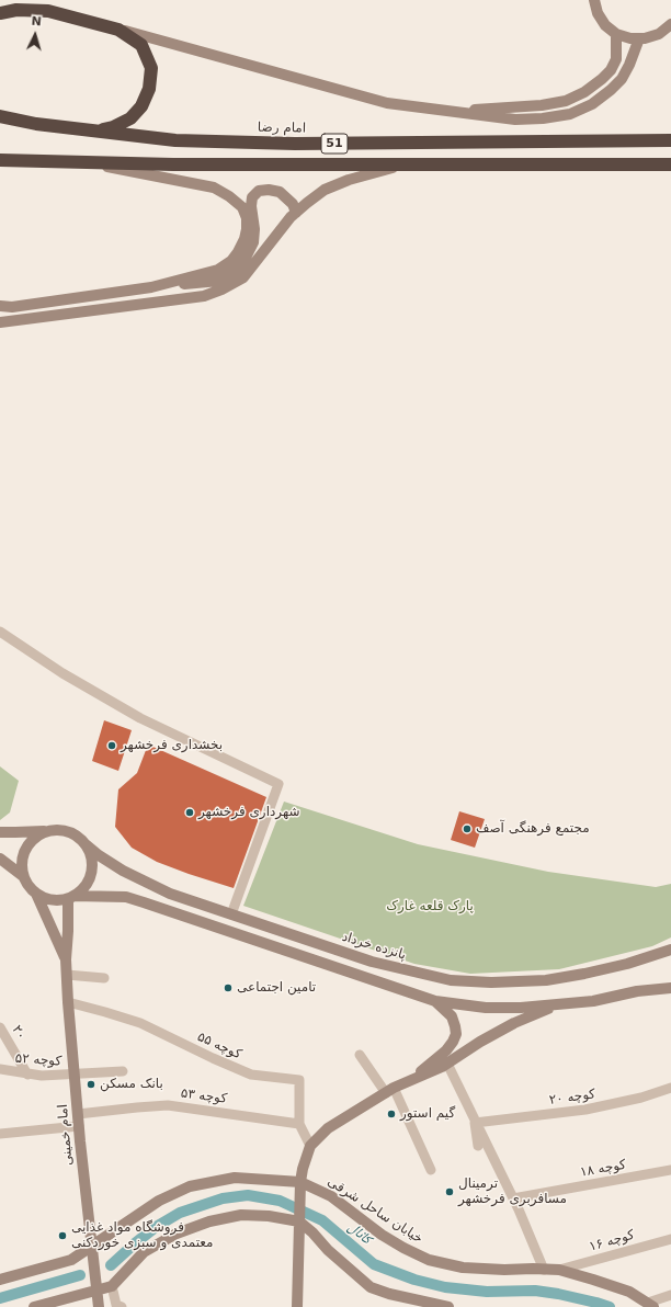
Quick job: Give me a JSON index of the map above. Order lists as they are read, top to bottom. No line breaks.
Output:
{"streets":{"highway":["امام رضا","51"],"main road":["پانزده خرداد","امام خمینی","خیابان ساحل شرقی"],"street":["۲۰","کوچه ۵۵","کوچه ۵۲","کوچه ۵۳","کوچه ۲۰","کوچه ۱۸","کوچه ۱۶"]},"crossings":[["پانزده خرداد","امام خمینی"],["۲۰","کوچه ۵۲"],["کوچه ۵۵","کوچه ۵۳"],["کوچه ۵۵","امام خمینی"],["کوچه ۵۲","امام خمینی"],["کوچه ۵۳","امام خمینی"],["امام خمینی","خیابان ساحل شرقی"],["خیابان ساحل شرقی","کوچه ۱۶"]],"water":["کانال"],"parks":["پارک قلعه غارک"],"places":["بخشداری فرخشهر","شهرداری فرخشهر","مجتمع فرهنگی آصف","تامین اجتماعی","بانک مسکن","گیم استور","ترمینال مسافربری فرخشهر","فروشگاه مواد غذایی معتمدی و سبزی خوردکنی"],"north":"top"}
